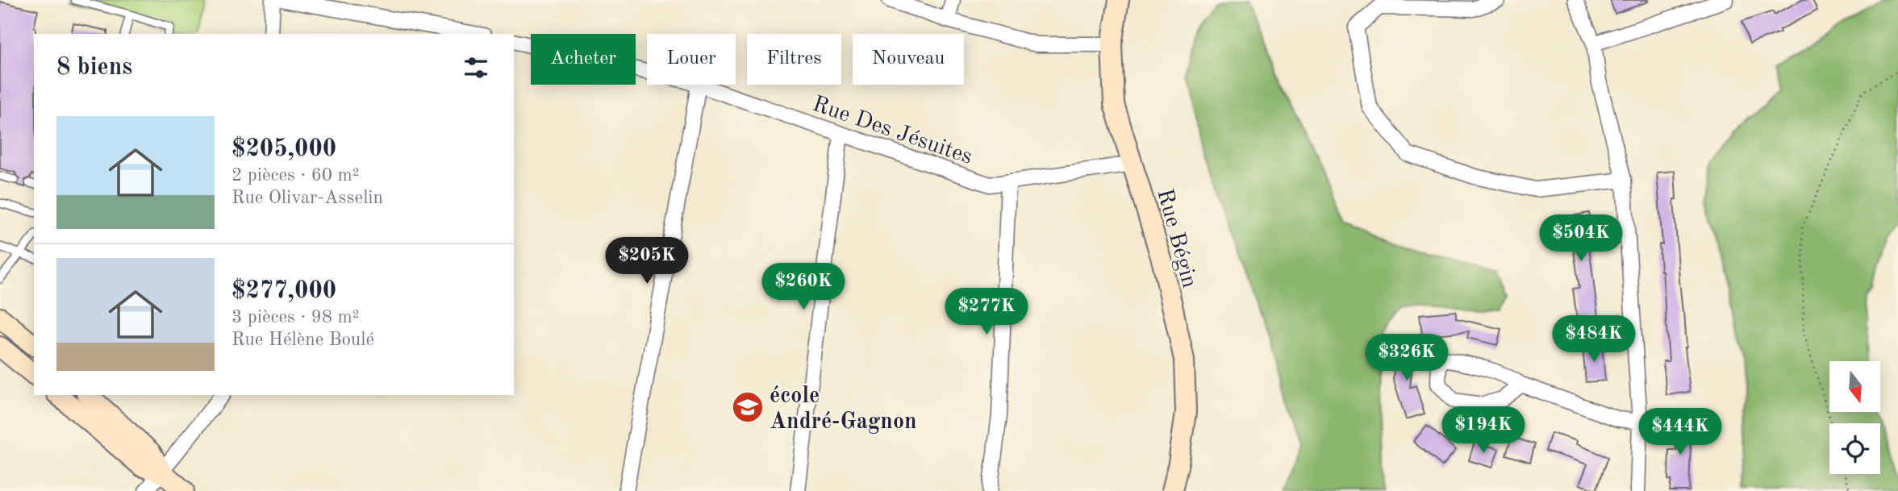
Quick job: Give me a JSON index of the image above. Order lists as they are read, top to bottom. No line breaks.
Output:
{"streets":{"street":["Rue Des Jésuites","Rue Bégin"]},"crossings":[["Rue Des Jésuites","Rue Bégin"]],"places":{"school or university":["école André-Gagnon"]},"north":"bottom","page":{"chip":["Acheter","Louer","Filtres","Nouveau"],"heading":"8 biens","list":[{"name":"$205,000","note":"2 pièces · 60 m² · Rue Olivar-Asselin"},{"name":"$277,000","note":"3 pièces · 98 m² · Rue Hélène Boulé"}],"price":["$504K","$205K","$260K","$277K","$484K","$326K","$194K","$444K"]}}
